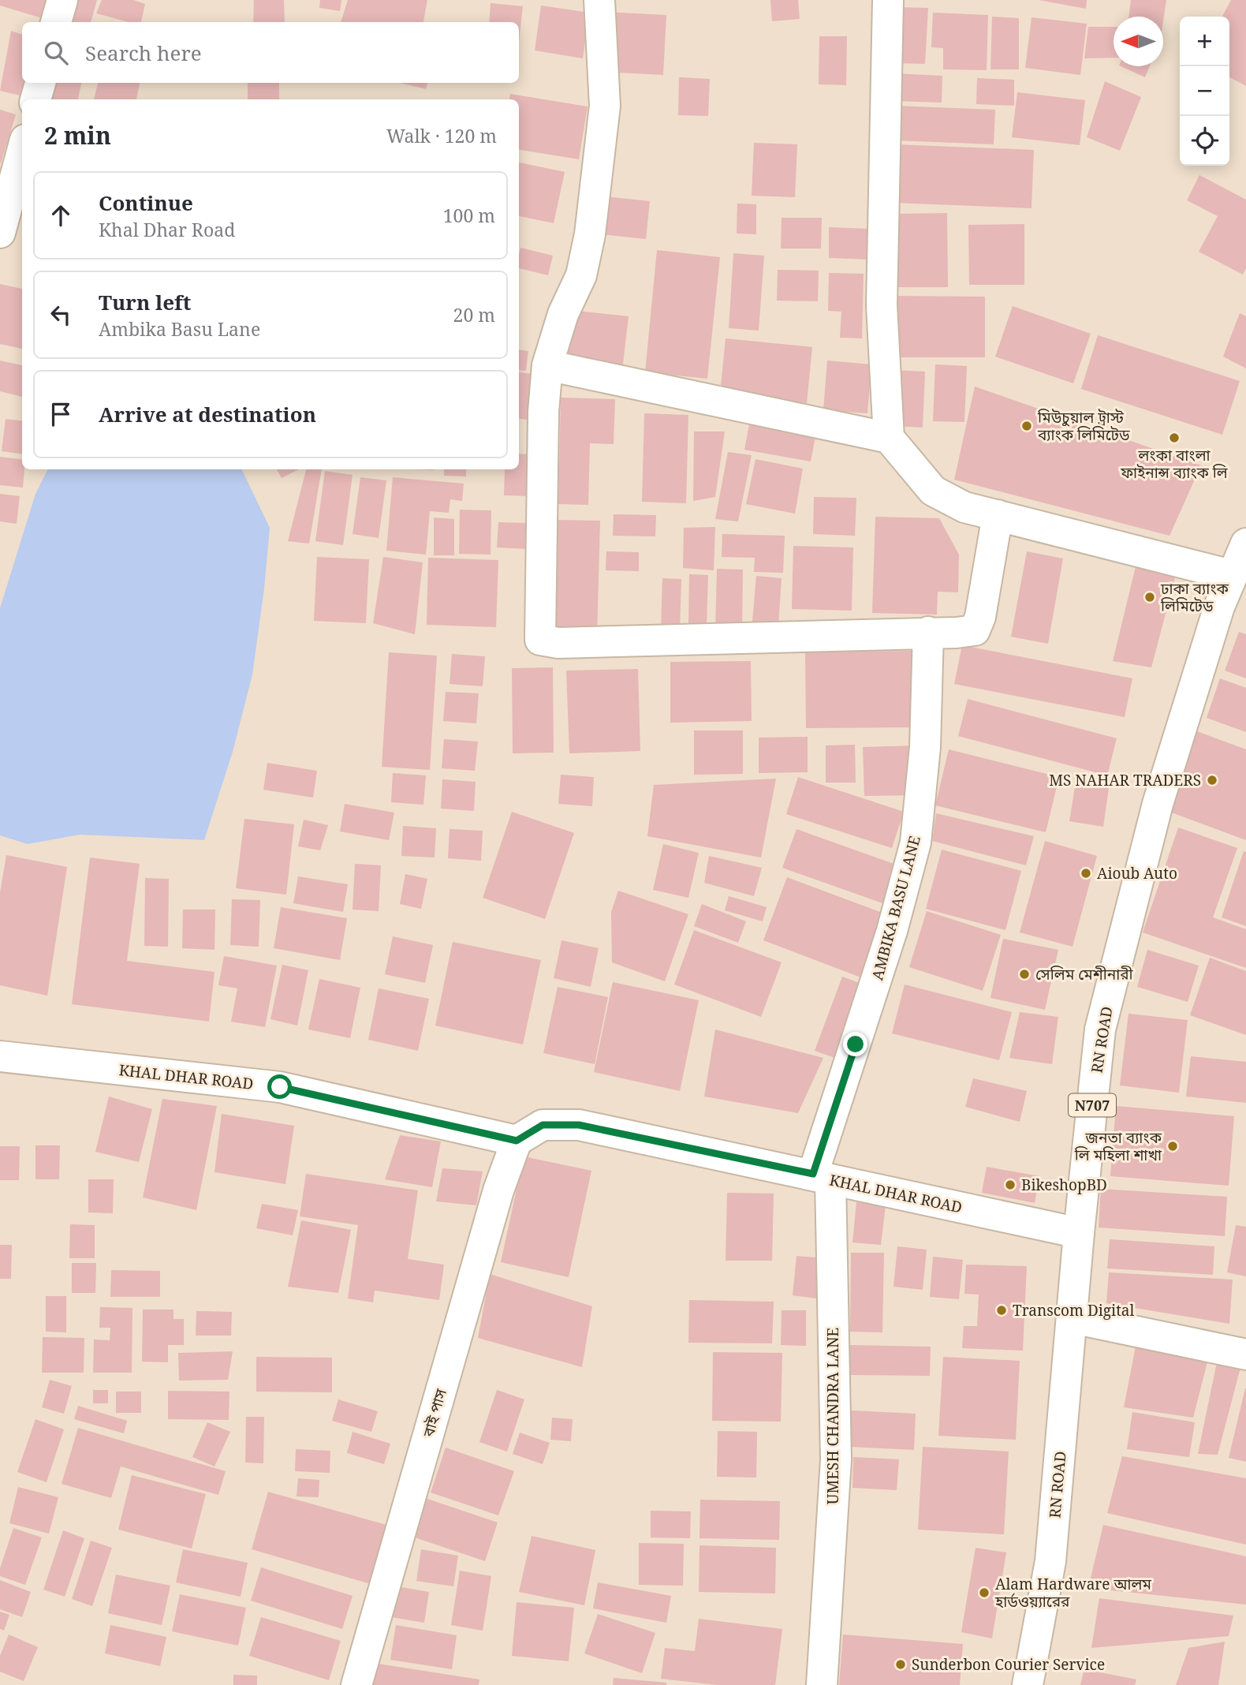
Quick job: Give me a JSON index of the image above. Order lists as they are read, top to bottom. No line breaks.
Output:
{"streets":{"main road":["AMBIKA BASU LANE","RN ROAD","KHAL DHAR ROAD","N707","বাই পাস","UMESH CHANDRA LANE"]},"crossings":[["AMBIKA BASU LANE","KHAL DHAR ROAD"],["AMBIKA BASU LANE","UMESH CHANDRA LANE"],["RN ROAD","KHAL DHAR ROAD"],["KHAL DHAR ROAD","বাই পাস"],["KHAL DHAR ROAD","UMESH CHANDRA LANE"]],"places":["মিউচুয়াল ট্রাস্ট ব্যাংক লিমিটেড","লংকা বাংলা ফাইনান্স ব্যাংক লি","ঢাকা ব্যাংক লিমিটেড","MS NAHAR TRADERS","Aioub Auto","সেলিম মেশীনারী","জনতা ব্যাংক লি মহিলা শাখা","BikeshopBD","Transcom Digital","Alam Hardware আলম হার্ডওয়্যারের","Sunderbon Courier Service"],"north":"left","page":{"map_buttons":["+","−"],"search":"Search here","heading":["2 min","Walk · 120 m"],"list":[["Continue","Khal Dhar Road","100 m"],["Turn left","Ambika Basu Lane","20 m"],"Arrive at destination"]}}
